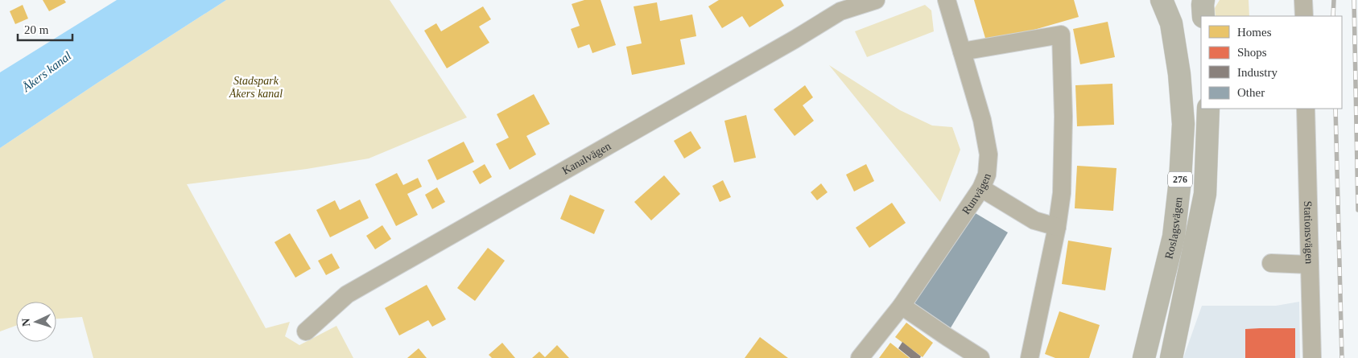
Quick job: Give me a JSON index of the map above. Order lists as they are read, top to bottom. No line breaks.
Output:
{"streets":{"main road":["276","Roslagsvägen"],"street":["Kanalvägen","Runvägen","Stationsvägen"]},"water":["Åkers kanal"],"parks":["Stadspark Åkers kanal"],"legend":["Homes","Shops","Industry","Other"],"scale_bar":"20 m","north":"left"}
